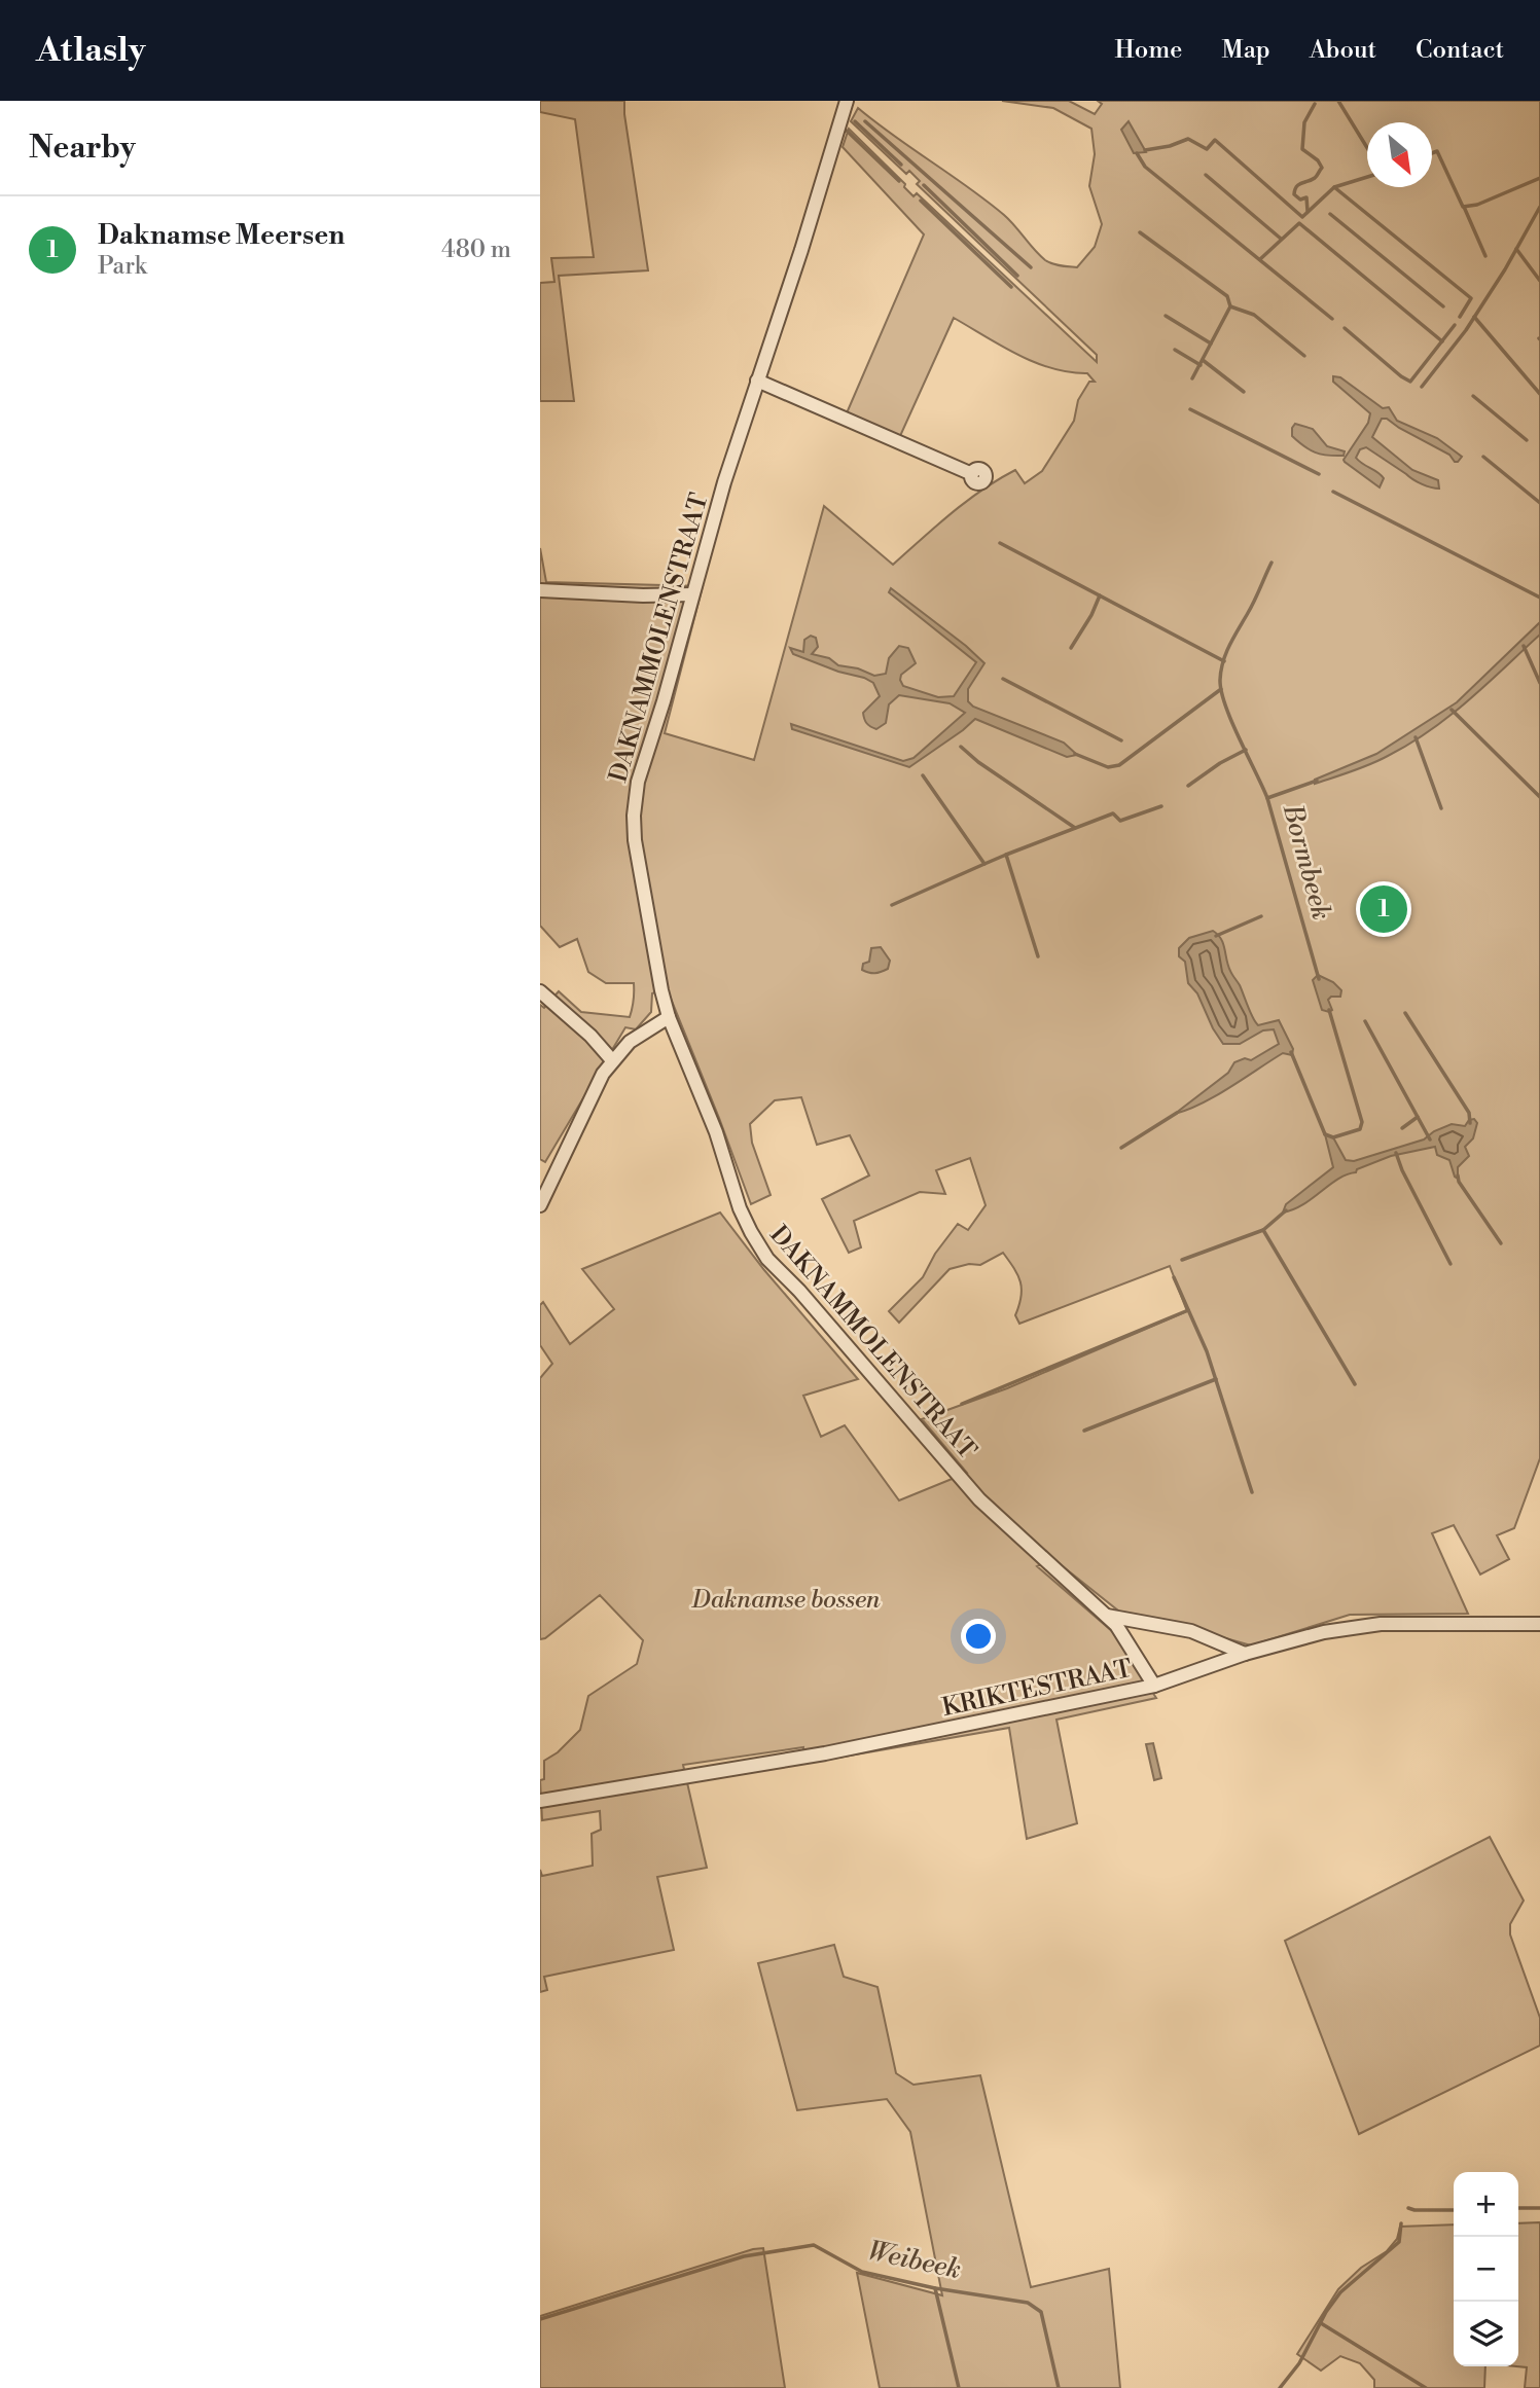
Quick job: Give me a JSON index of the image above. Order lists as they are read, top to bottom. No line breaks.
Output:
{"streets":{"street":["DAKNAMMOLENSTRAAT","KRIKTESTRAAT"]},"crossings":[["DAKNAMMOLENSTRAAT","KRIKTESTRAAT"]],"water":["Bormbeek","Weibeek"],"parks":["Daknamse bossen"],"north":"bottom right","page":{"header":"Atlasly","nav":["Home","Map","About","Contact"],"heading":"Nearby","list":[{"mark":"1","name":"Daknamse Meersen","note":"Park","value":"480 m"}],"pins":"1","map_buttons":["+","−"]}}
